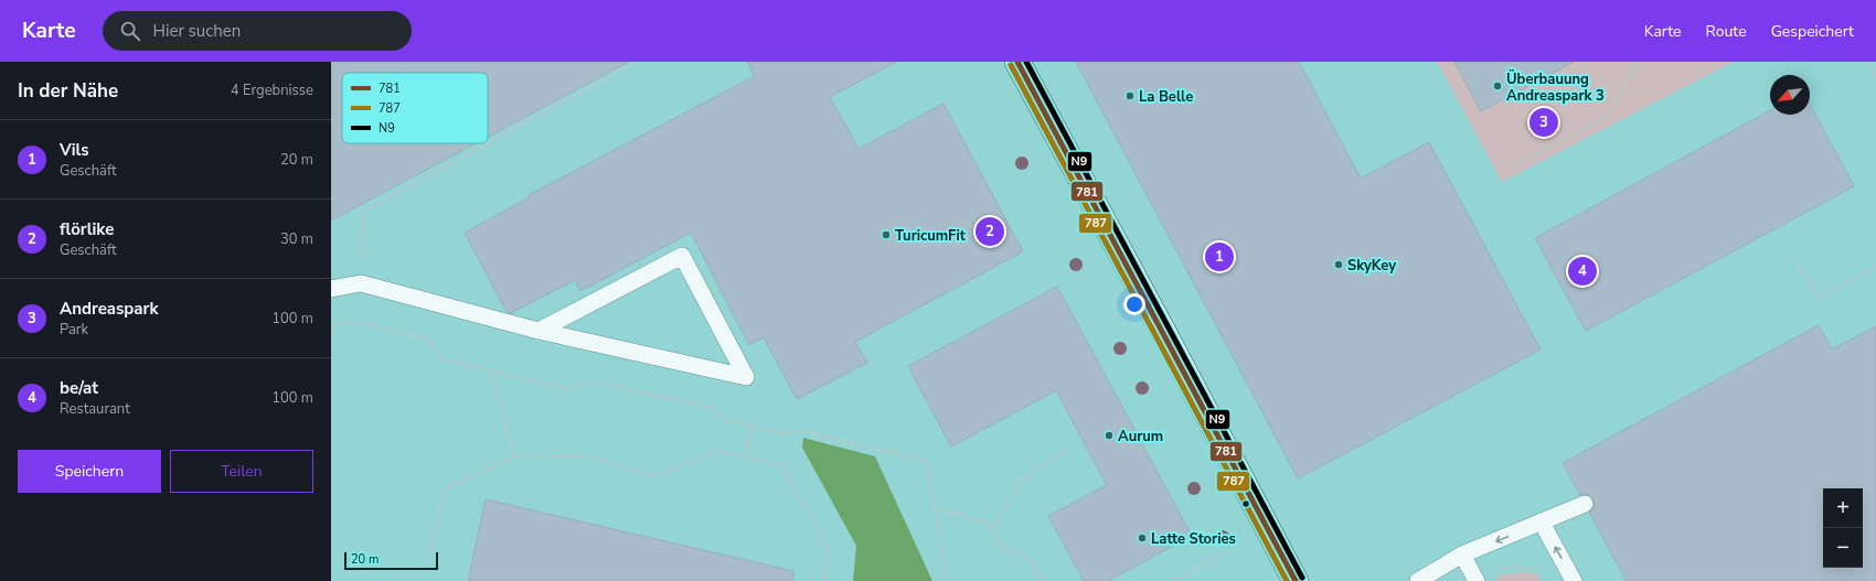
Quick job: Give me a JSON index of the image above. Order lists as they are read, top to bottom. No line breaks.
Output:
{"places":["Überbauung Andreaspark 3","La Belle","TuricumFit","SkyKey","Aurum","Latte Stories"],"lines":["transit line 781","transit line N9","transit line 787"],"legend":["781","787","N9"],"scale_bar":"20 m","north":"bottom left","page":{"header":"Karte","search":"Hier suchen","nav":["Karte","Route","Gespeichert"],"heading":["In der Nähe","4 Ergebnisse"],"pins":["3","2","1","4"],"list":[{"mark":"1","name":"Vils","note":"Geschäft","value":"20 m"},{"mark":"2","name":"flörlike","note":"Geschäft","value":"30 m"},{"mark":"3","name":"Andreaspark","note":"Park","value":"100 m"},{"mark":"4","name":"be/at","note":"Restaurant","value":"100 m"}],"buttons":["Speichern","Teilen"],"map_buttons":["+","−"],"scale":"20 m"}}
